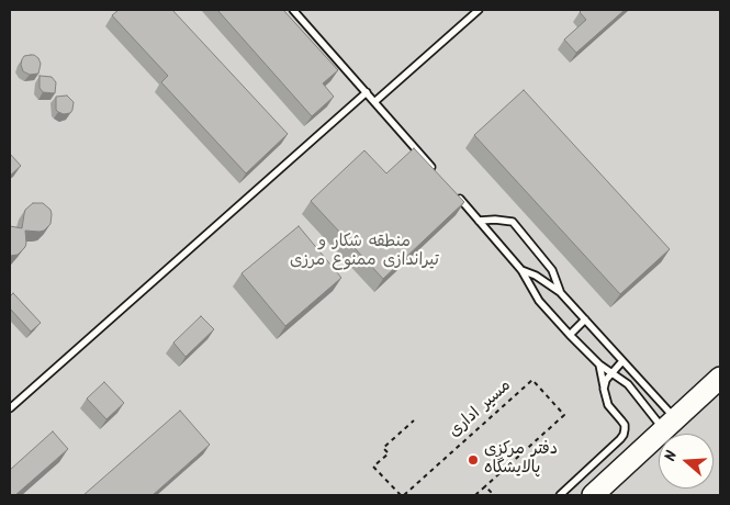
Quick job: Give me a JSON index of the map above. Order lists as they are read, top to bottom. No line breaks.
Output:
{"streets":{"path":["مسیر اداری"]},"parks":["منطقه شکار و تیراندازی ممنوع مرزی"],"places":["دفتر مرکزی پالایشگاه"],"north":"left"}
